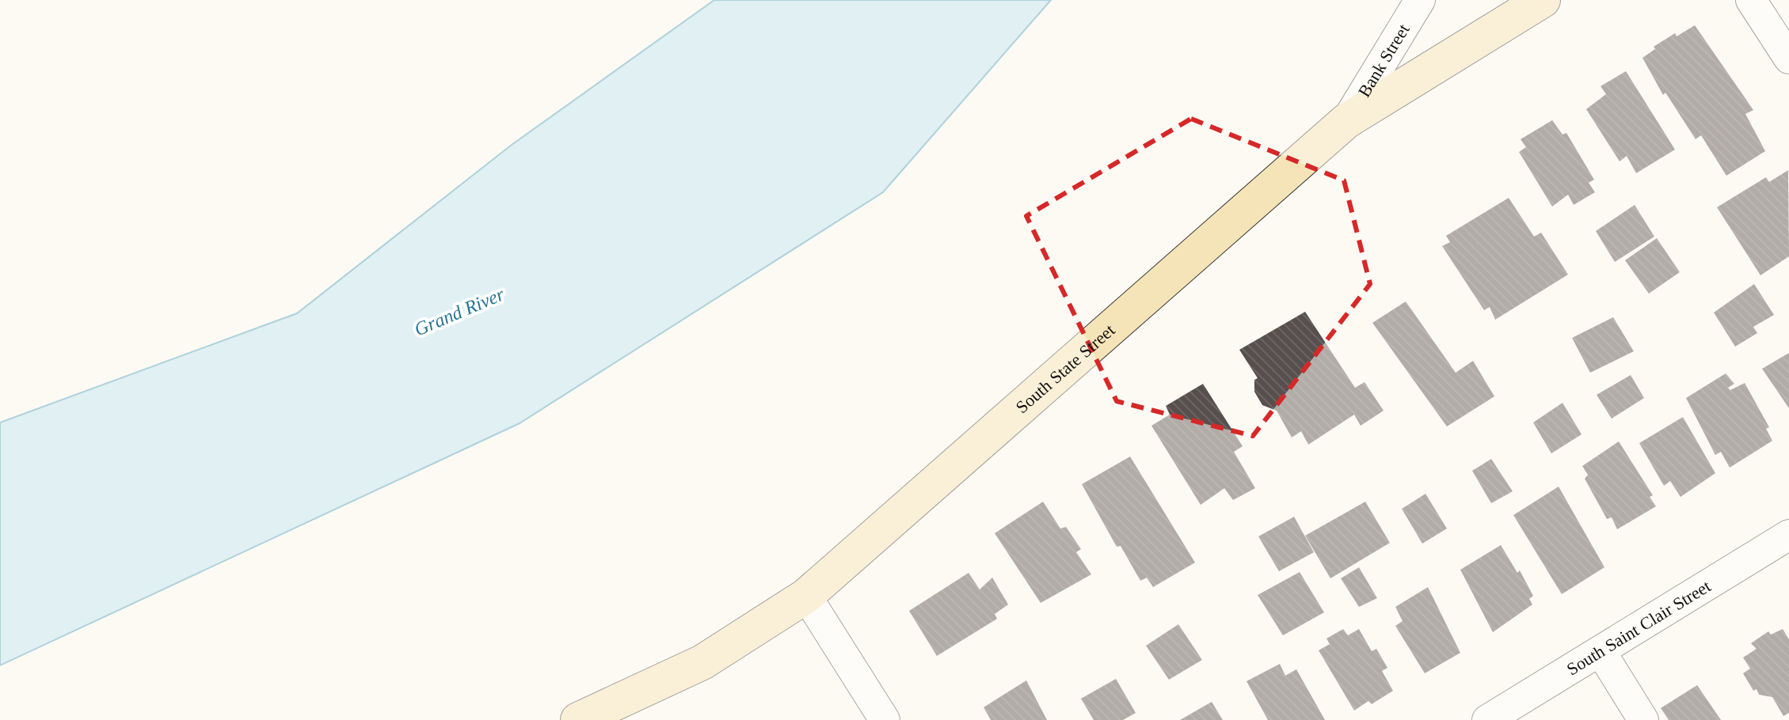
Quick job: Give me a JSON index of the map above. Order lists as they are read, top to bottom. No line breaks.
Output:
{"streets":{"main road":["South State Street"],"street":["Bank Street","South Saint Clair Street"]},"crossings":[["Bank Street","South State Street"]],"water":["Grand River"]}
